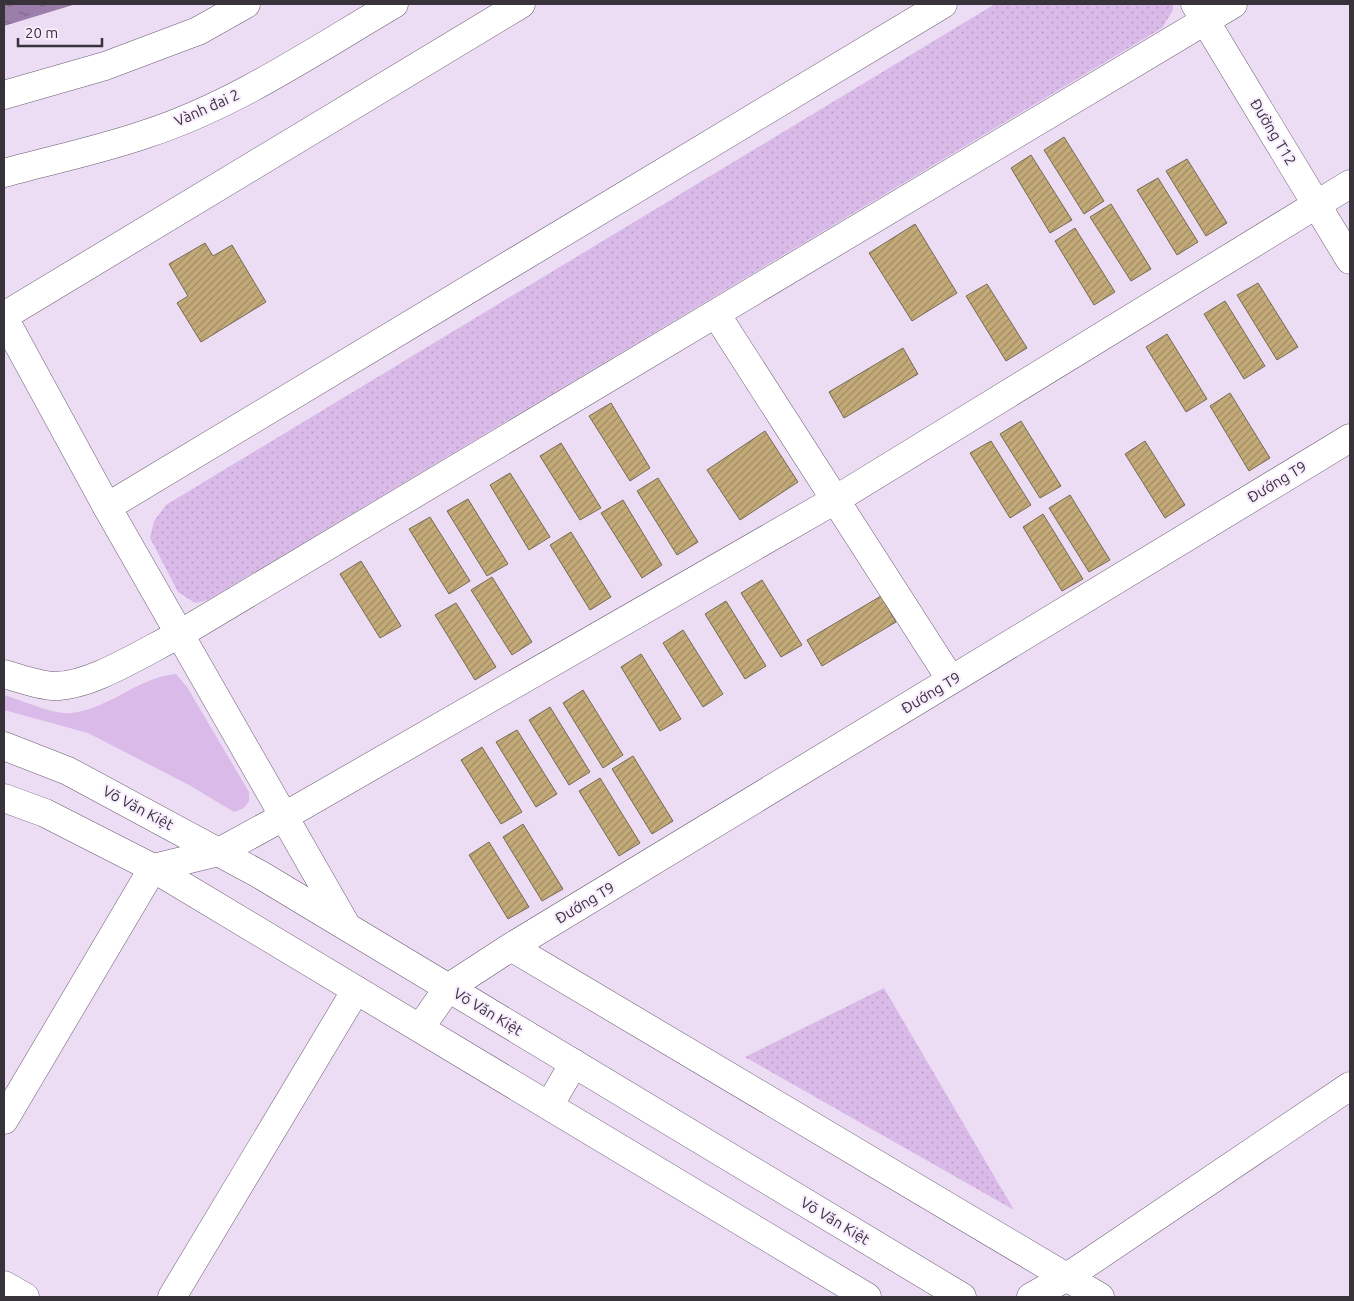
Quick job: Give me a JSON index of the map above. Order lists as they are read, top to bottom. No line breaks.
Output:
{"streets":{"street":["Vành đai 2","Đường T12","Đướng T9","Võ Văn Kiệt"]},"crossings":[["Đướng T9","Võ Văn Kiệt"]],"scale_bar":"20 m"}
